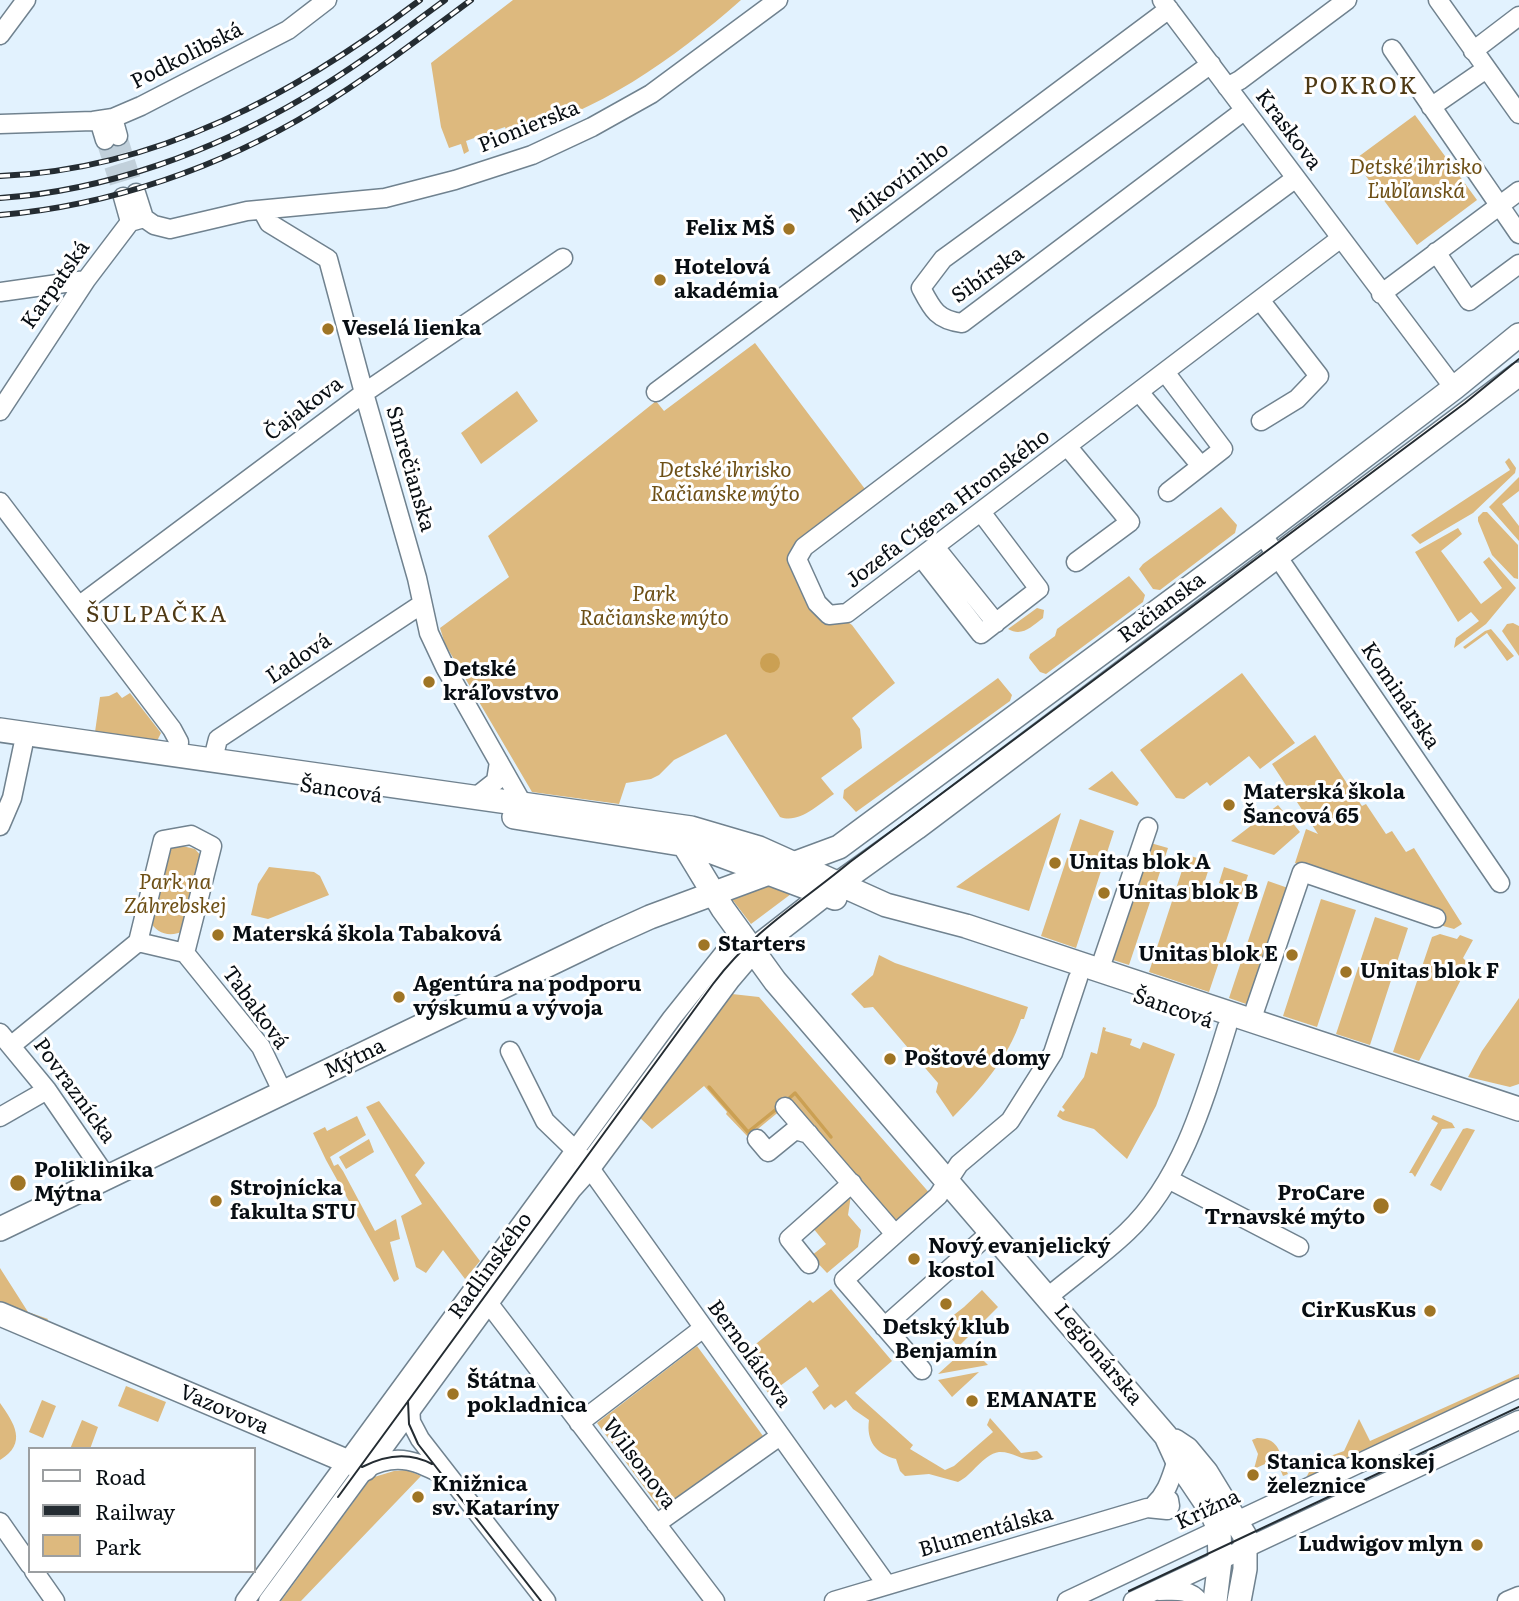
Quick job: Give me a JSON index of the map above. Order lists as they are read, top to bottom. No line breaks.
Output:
{"streets":{"main road":["Račianska","Šancová","Mýtna","Radlinského","Legionárska","Vazovova"],"street":["Podkolibská","Pionierska","Kraskova","Mikovíniho","Sibírska","Karpatská","Čajakova","Smrečianska","Jozefa Cígera Hronského","Ľadová","Kominárska","Tabaková","Povraznícka","Bernolákova","Wilsonova","Krížna","Blumentálska"]},"crossings":[["Pionierska","Karpatská"],["Pionierska","Smrečianska"],["Kraskova","Mikovíniho"],["Kraskova","Sibírska"],["Kraskova","Jozefa Cígera Hronského"],["Kraskova","Račianska"],["Čajakova","Smrečianska"],["Smrečianska","Ľadová"],["Smrečianska","Šancová"],["Račianska","Kominárska"],["Račianska","Šancová"],["Račianska","Mýtna"],["Račianska","Radlinského"],["Račianska","Legionárska"],["Ľadová","Šancová"],["Šancová","Legionárska"],["Tabaková","Mýtna"],["Mýtna","Povraznícka"],["Mýtna","Legionárska"],["Radlinského","Bernolákova"],["Radlinského","Legionárska"],["Radlinského","Vazovova"],["Radlinského","Wilsonova"],["Bernolákova","Blumentálska"],["Legionárska","Krížna"],["Legionárska","Blumentálska"]],"districts":["POKROK","ŠULPAČKA"],"parks":["Detské ihrisko Ľubľanská","Detské ihrisko Račianske mýto","Park Račianske mýto","Park na Záhrebskej"],"places":["Felix MŠ","Hotelová akadémia","Veselá lienka","Detské kráľovstvo","Materská škola Šancová 65","Unitas blok A","Unitas blok B","Materská škola Tabaková","Starters","Unitas blok E","Unitas blok F","Agentúra na podporu výskumu a vývoja","Poštové domy","Poliklinika Mýtna","Strojnícka fakulta STU","ProCare Trnavské mýto","Nový evanjelický kostol","Detský klub Benjamín","CirKusKus","Štátna pokladnica","EMANATE","Stanica konskej železnice","Knižnica sv. Kataríny","Ludwigov mlyn"],"legend":["Road","Railway","Park"]}
